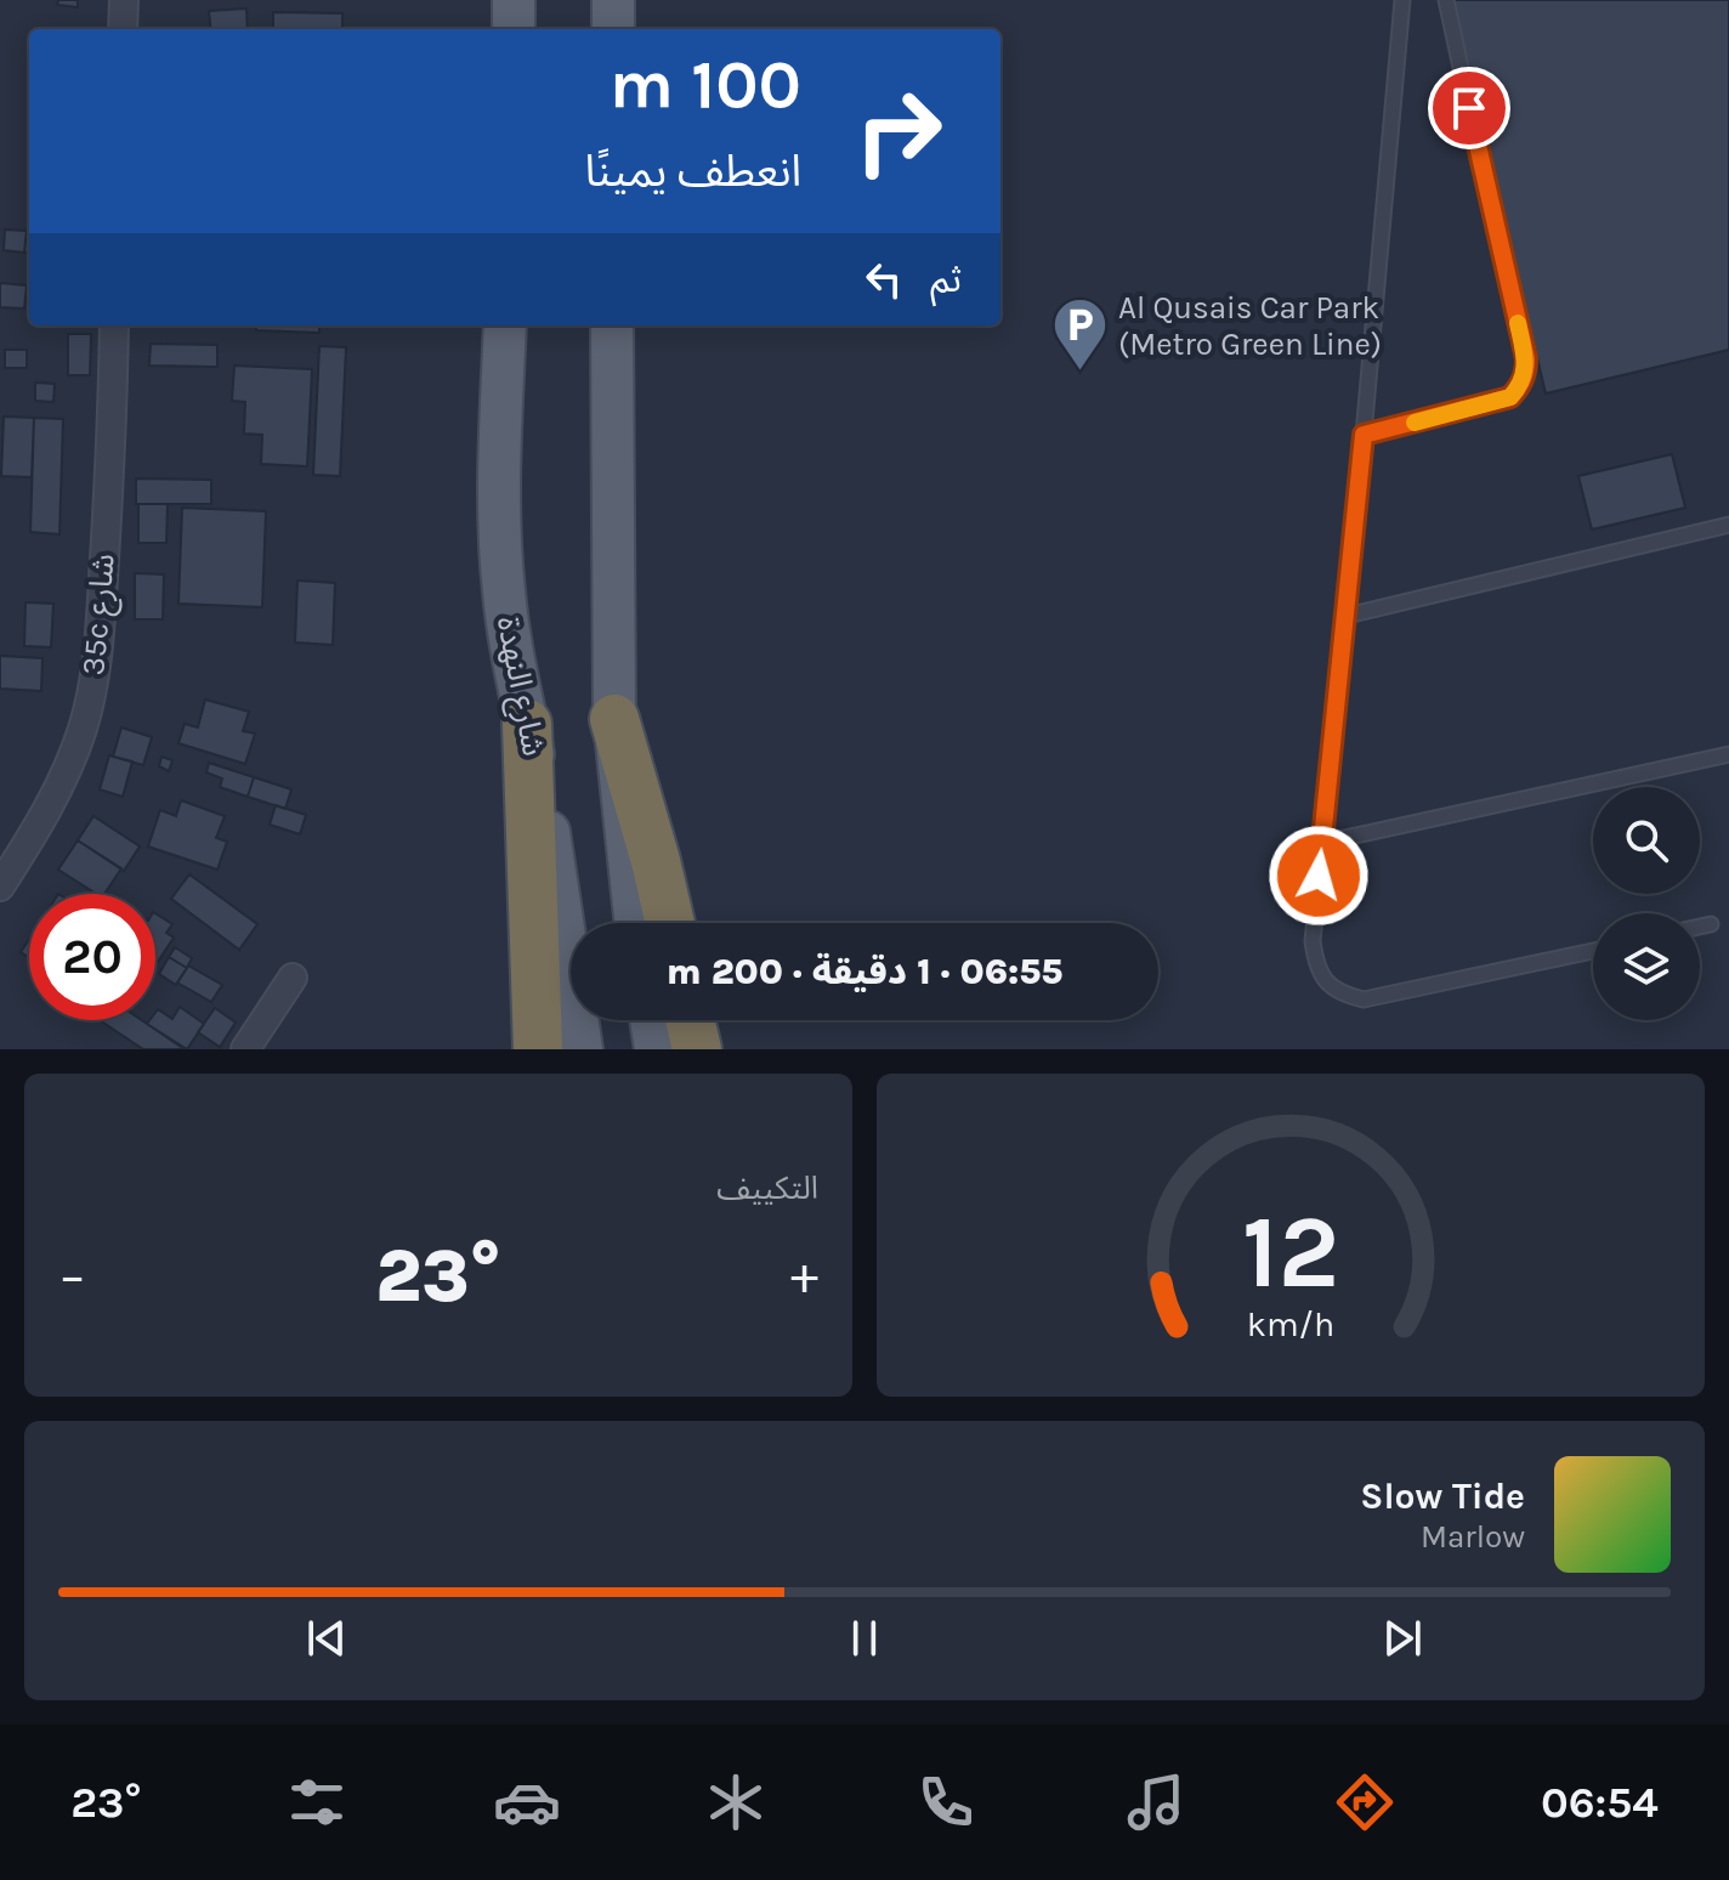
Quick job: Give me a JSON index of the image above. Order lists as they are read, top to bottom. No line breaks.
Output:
{"streets":{"main road":["شارع النهدة"],"street":["35c شارع"]},"places":{"parking":["Al Qusais Car Park (Metro Green Line)"]},"page":{"turn":["100 m","انعطف يمينًا"],"then":"ثم","limit":"20","trip":"06:55 · 1 دقيقة · 200 m","tile":"التكييف","heat":["−","23°","+"],"song":["Slow Tide","Marlow"],"tabs":["06:54","23°"],"gauge":["12","km/h"]}}
